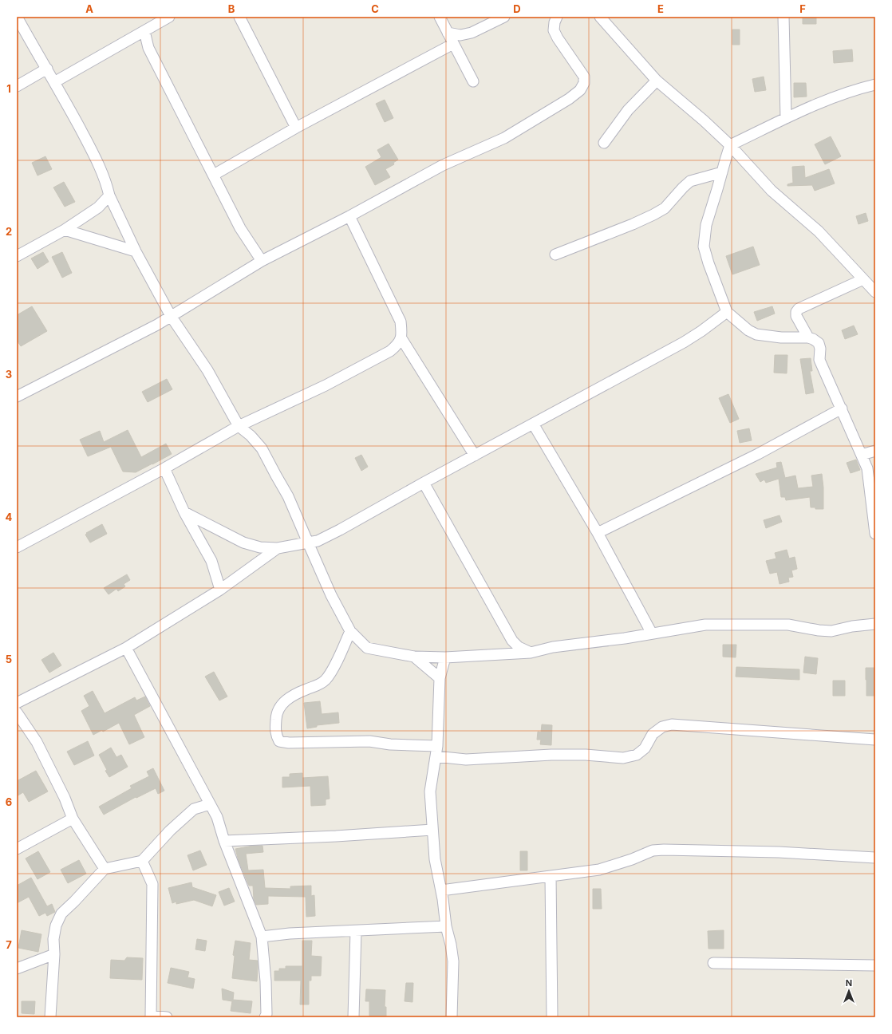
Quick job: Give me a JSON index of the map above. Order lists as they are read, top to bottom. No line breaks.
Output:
{"north":"top","grid":{"columns":["A","B","C","D","E","F"],"rows":["1","2","3","4","5","6","7"]}}
